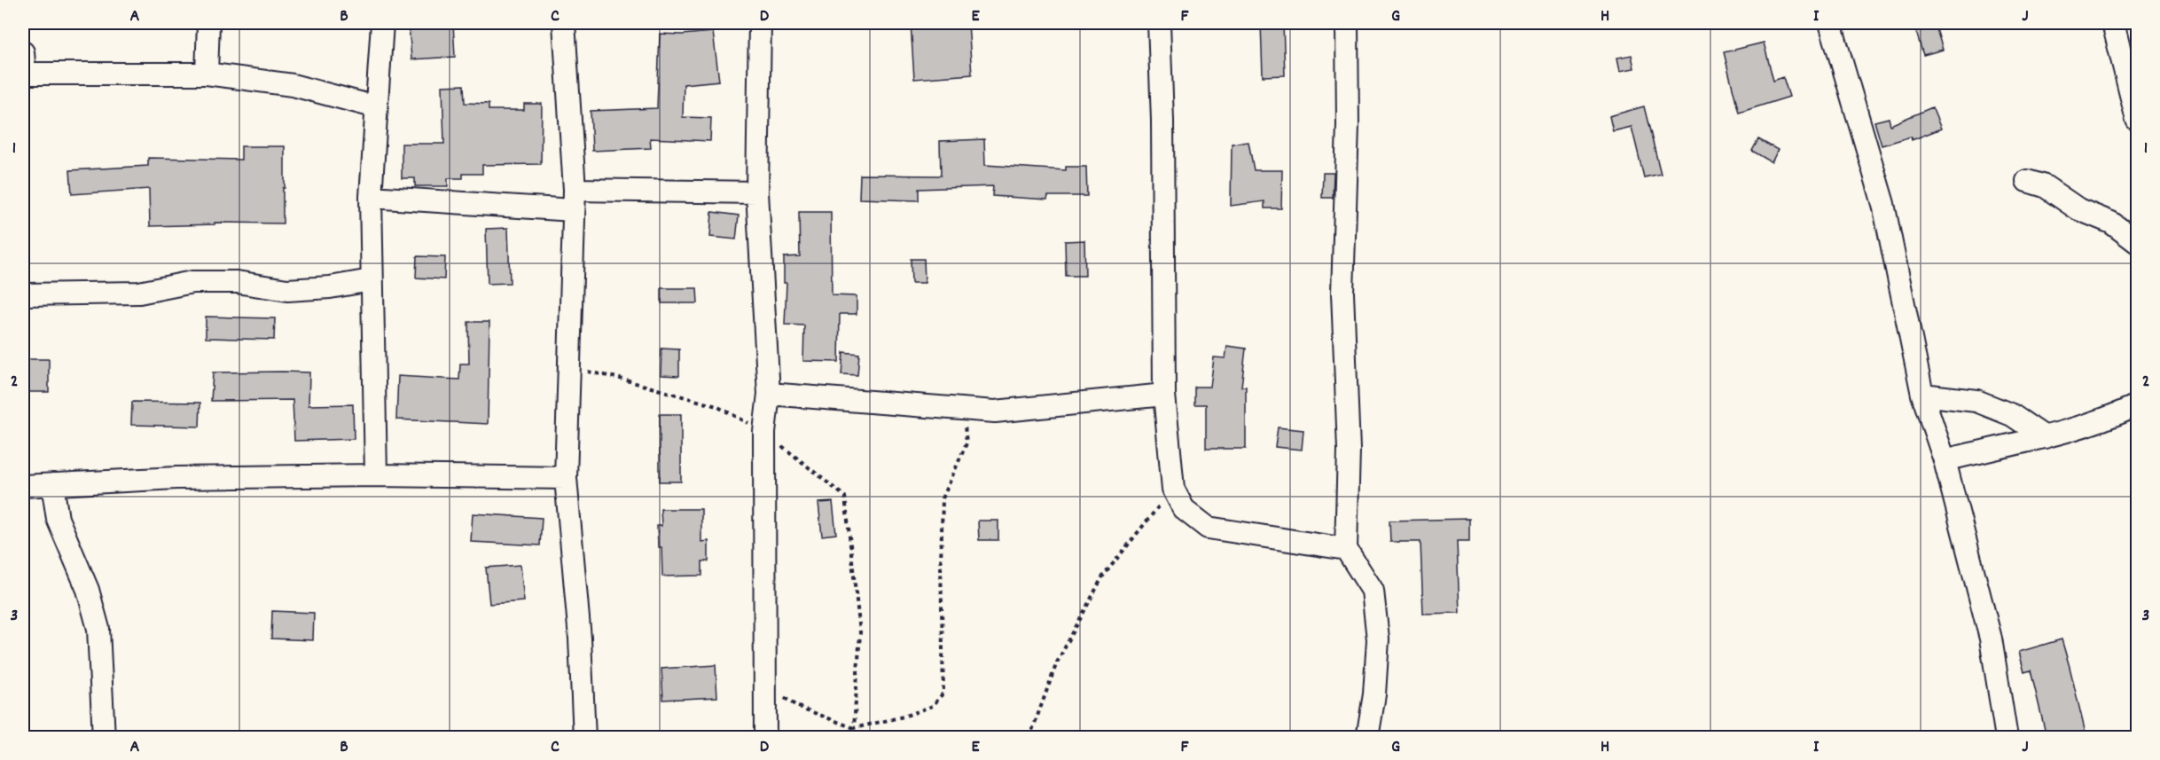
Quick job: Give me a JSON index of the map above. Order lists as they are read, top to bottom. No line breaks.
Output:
{"grid":{"columns":["A","B","C","D","E","F","G","H","I","J"],"rows":["1","2","3"]}}
